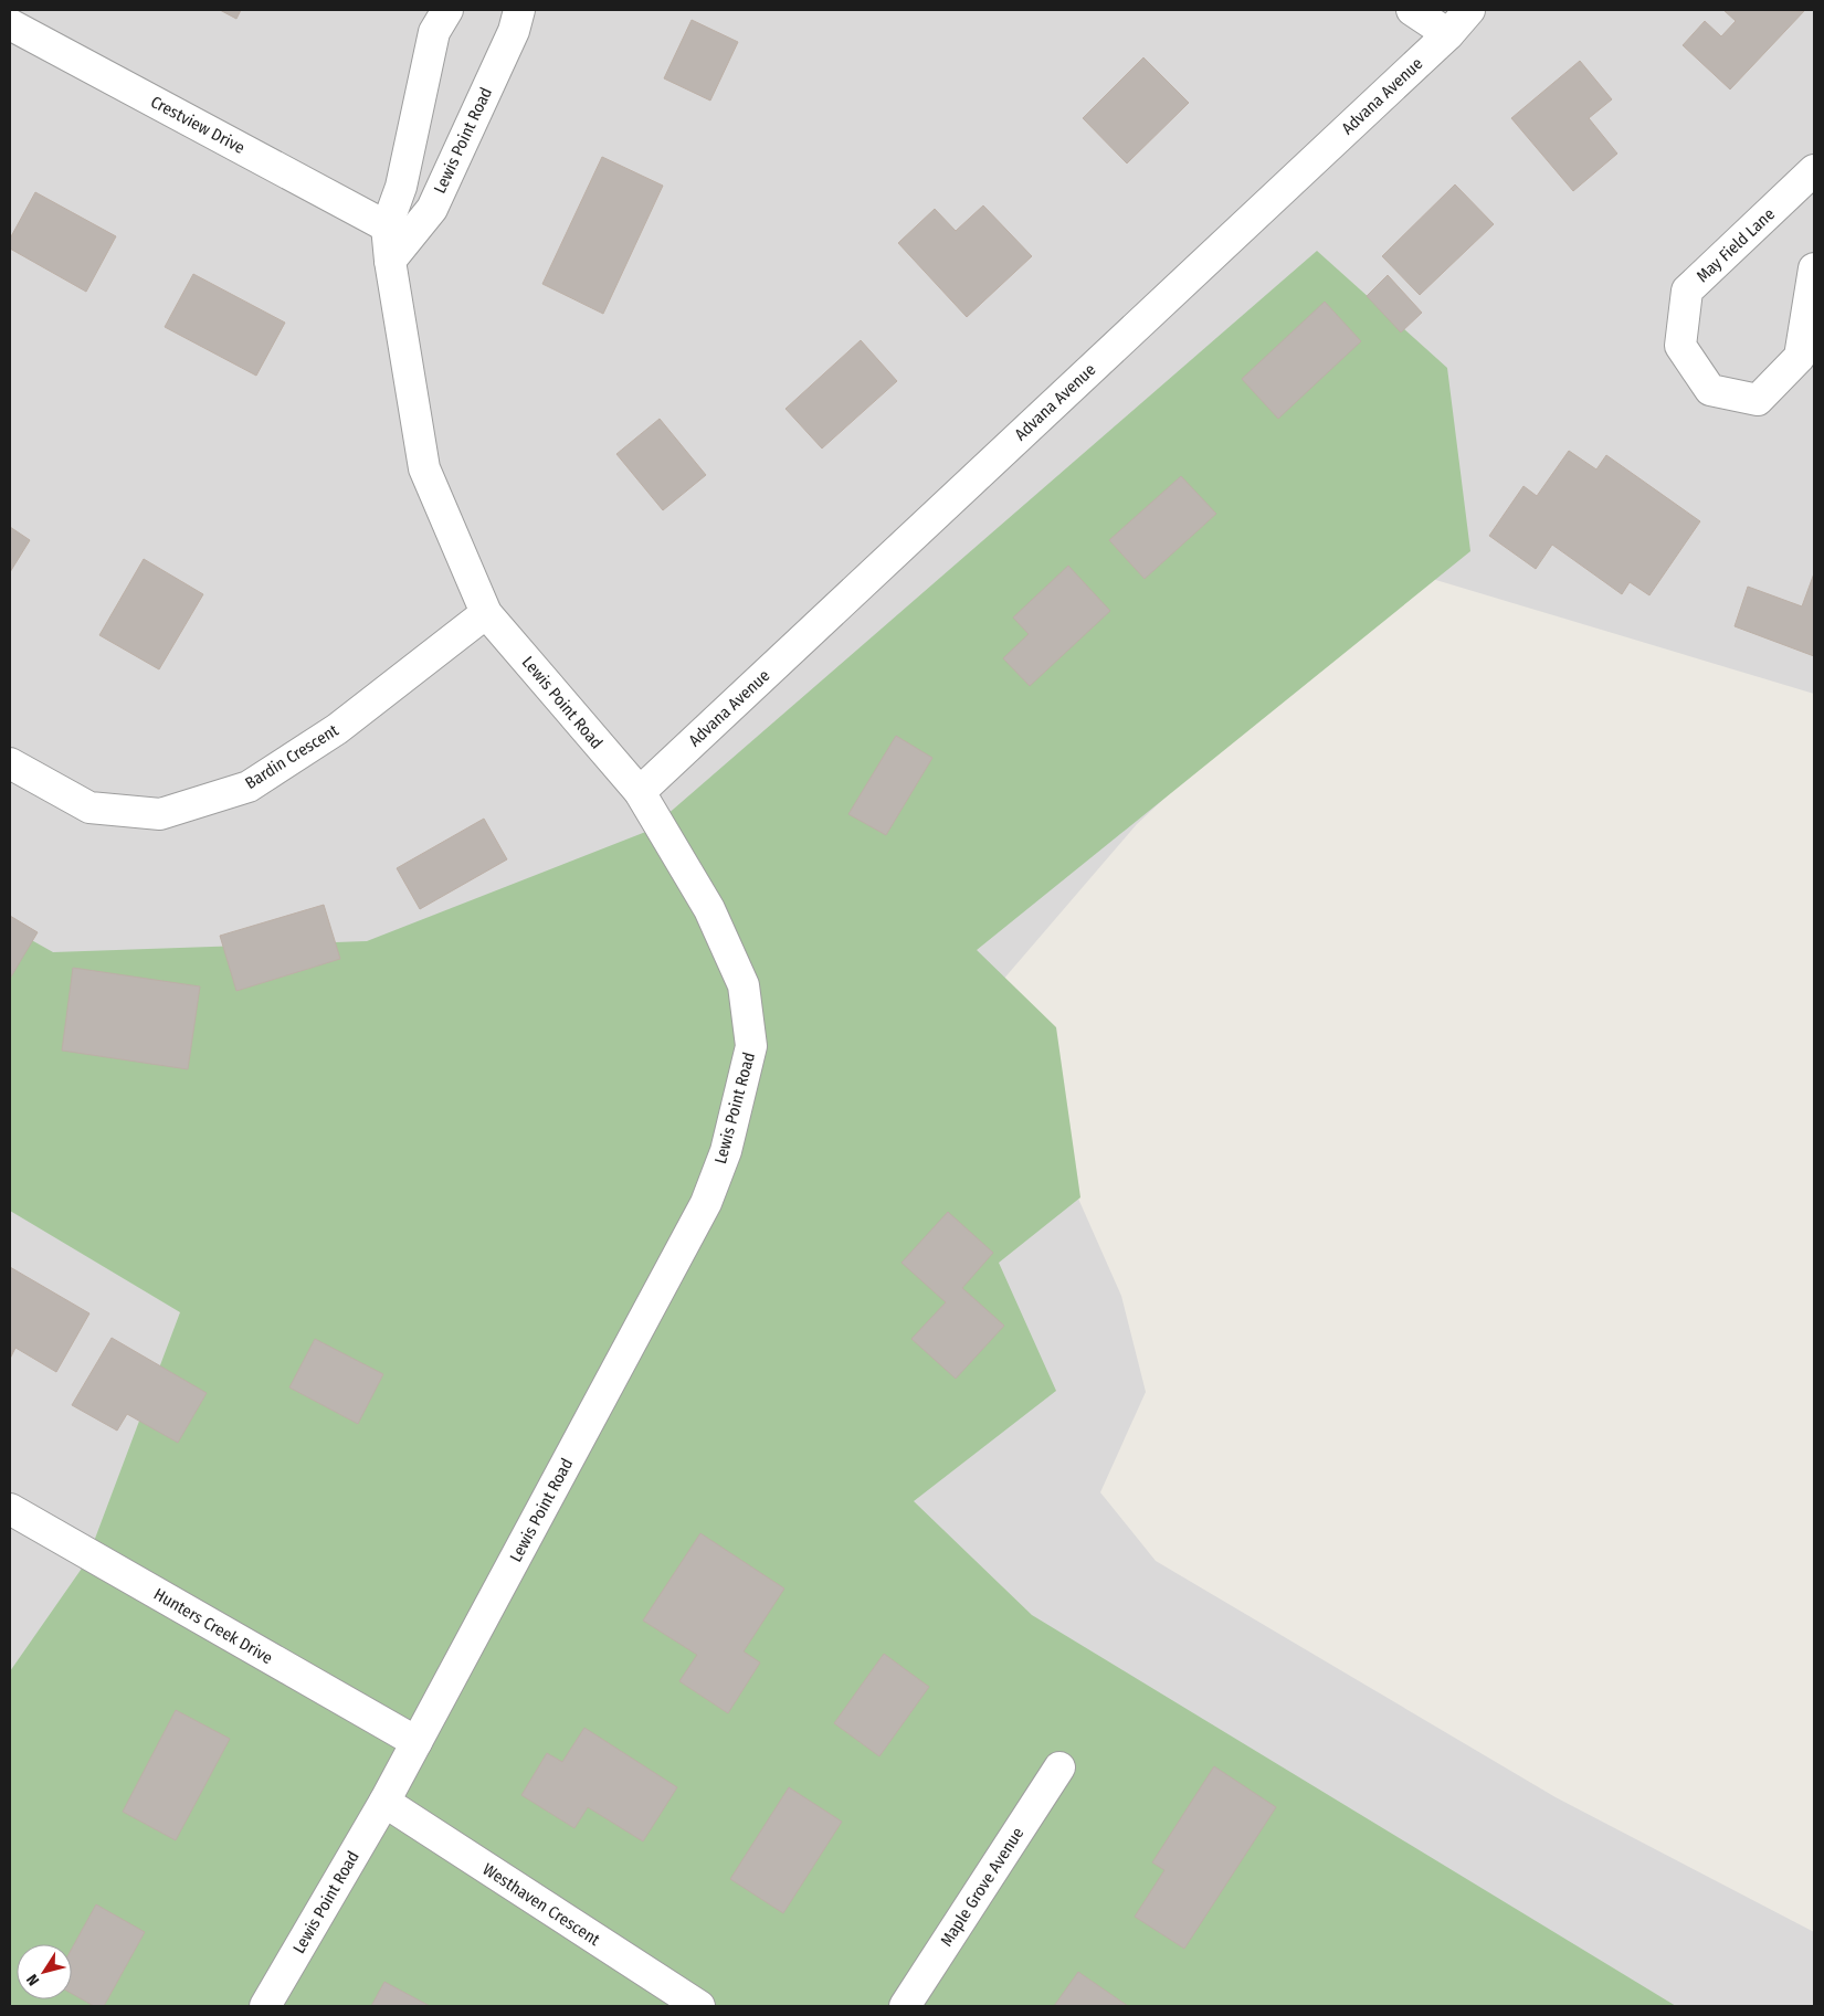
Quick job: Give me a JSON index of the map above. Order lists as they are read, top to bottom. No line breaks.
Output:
{"streets":{"street":["Advana Avenue","Crestview Drive","Lewis Point Road","May Field Lane","Bardin Crescent","Hunters Creek Drive","Maple Grove Avenue","Westhaven Crescent"]},"crossings":[["Advana Avenue","Lewis Point Road"],["Crestview Drive","Lewis Point Road"],["Lewis Point Road","Bardin Crescent"],["Lewis Point Road","Hunters Creek Drive"],["Lewis Point Road","Westhaven Crescent"]],"north":"bottom left"}
